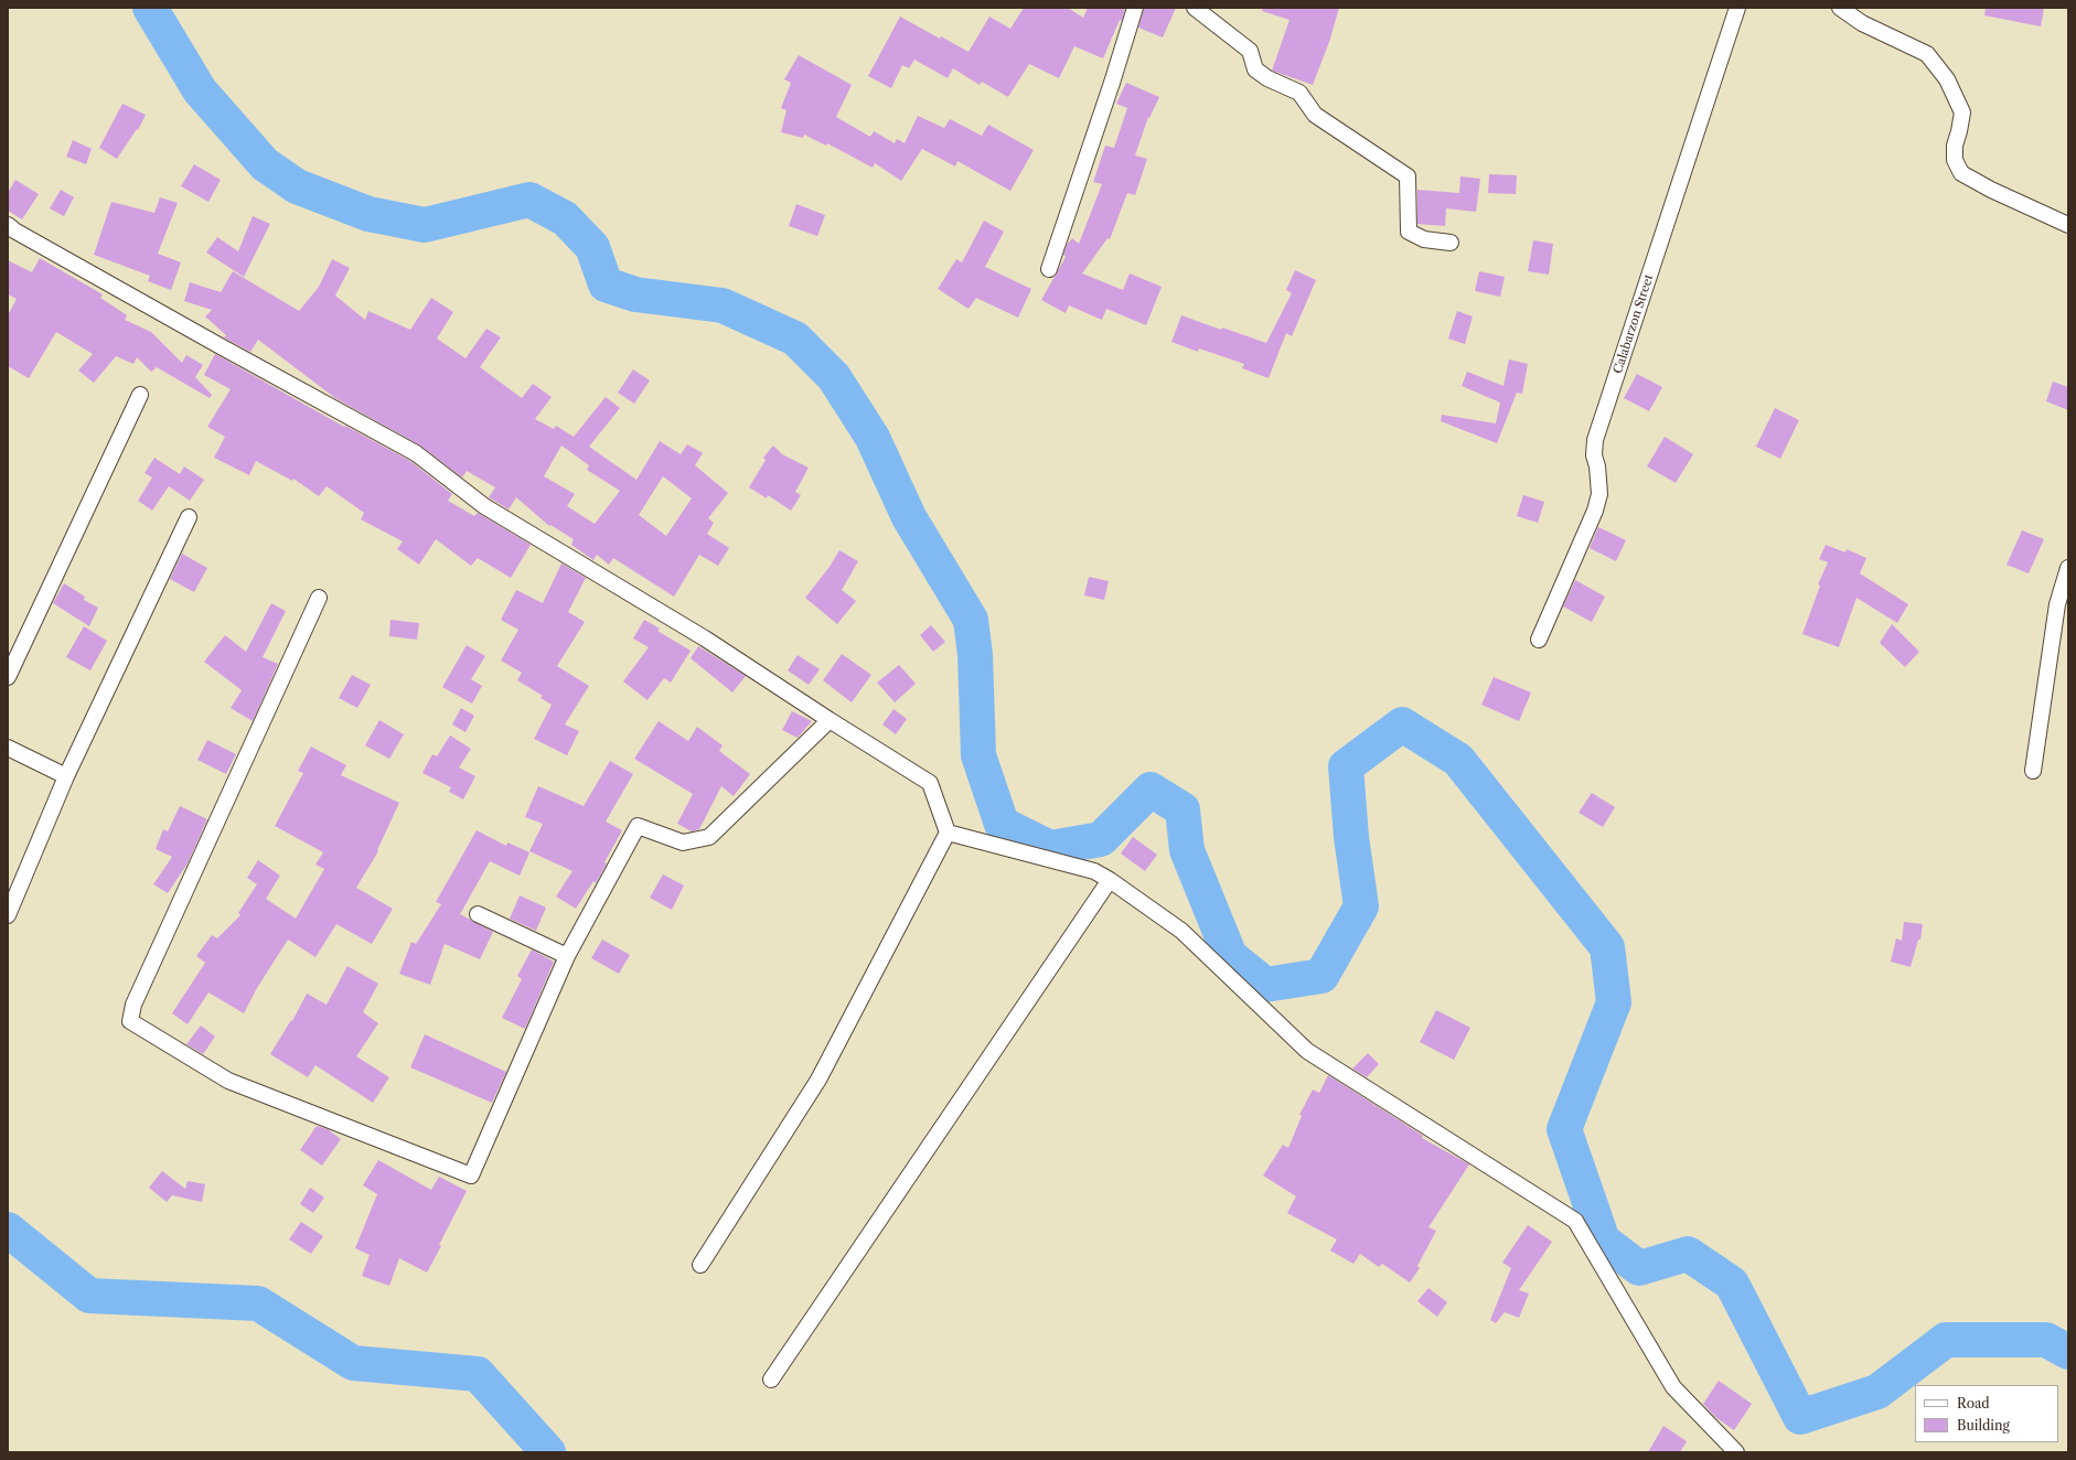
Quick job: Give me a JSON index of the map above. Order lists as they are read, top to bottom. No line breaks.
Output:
{"streets":{"street":["Calabarzon Street"]},"legend":["Road","Building"]}
